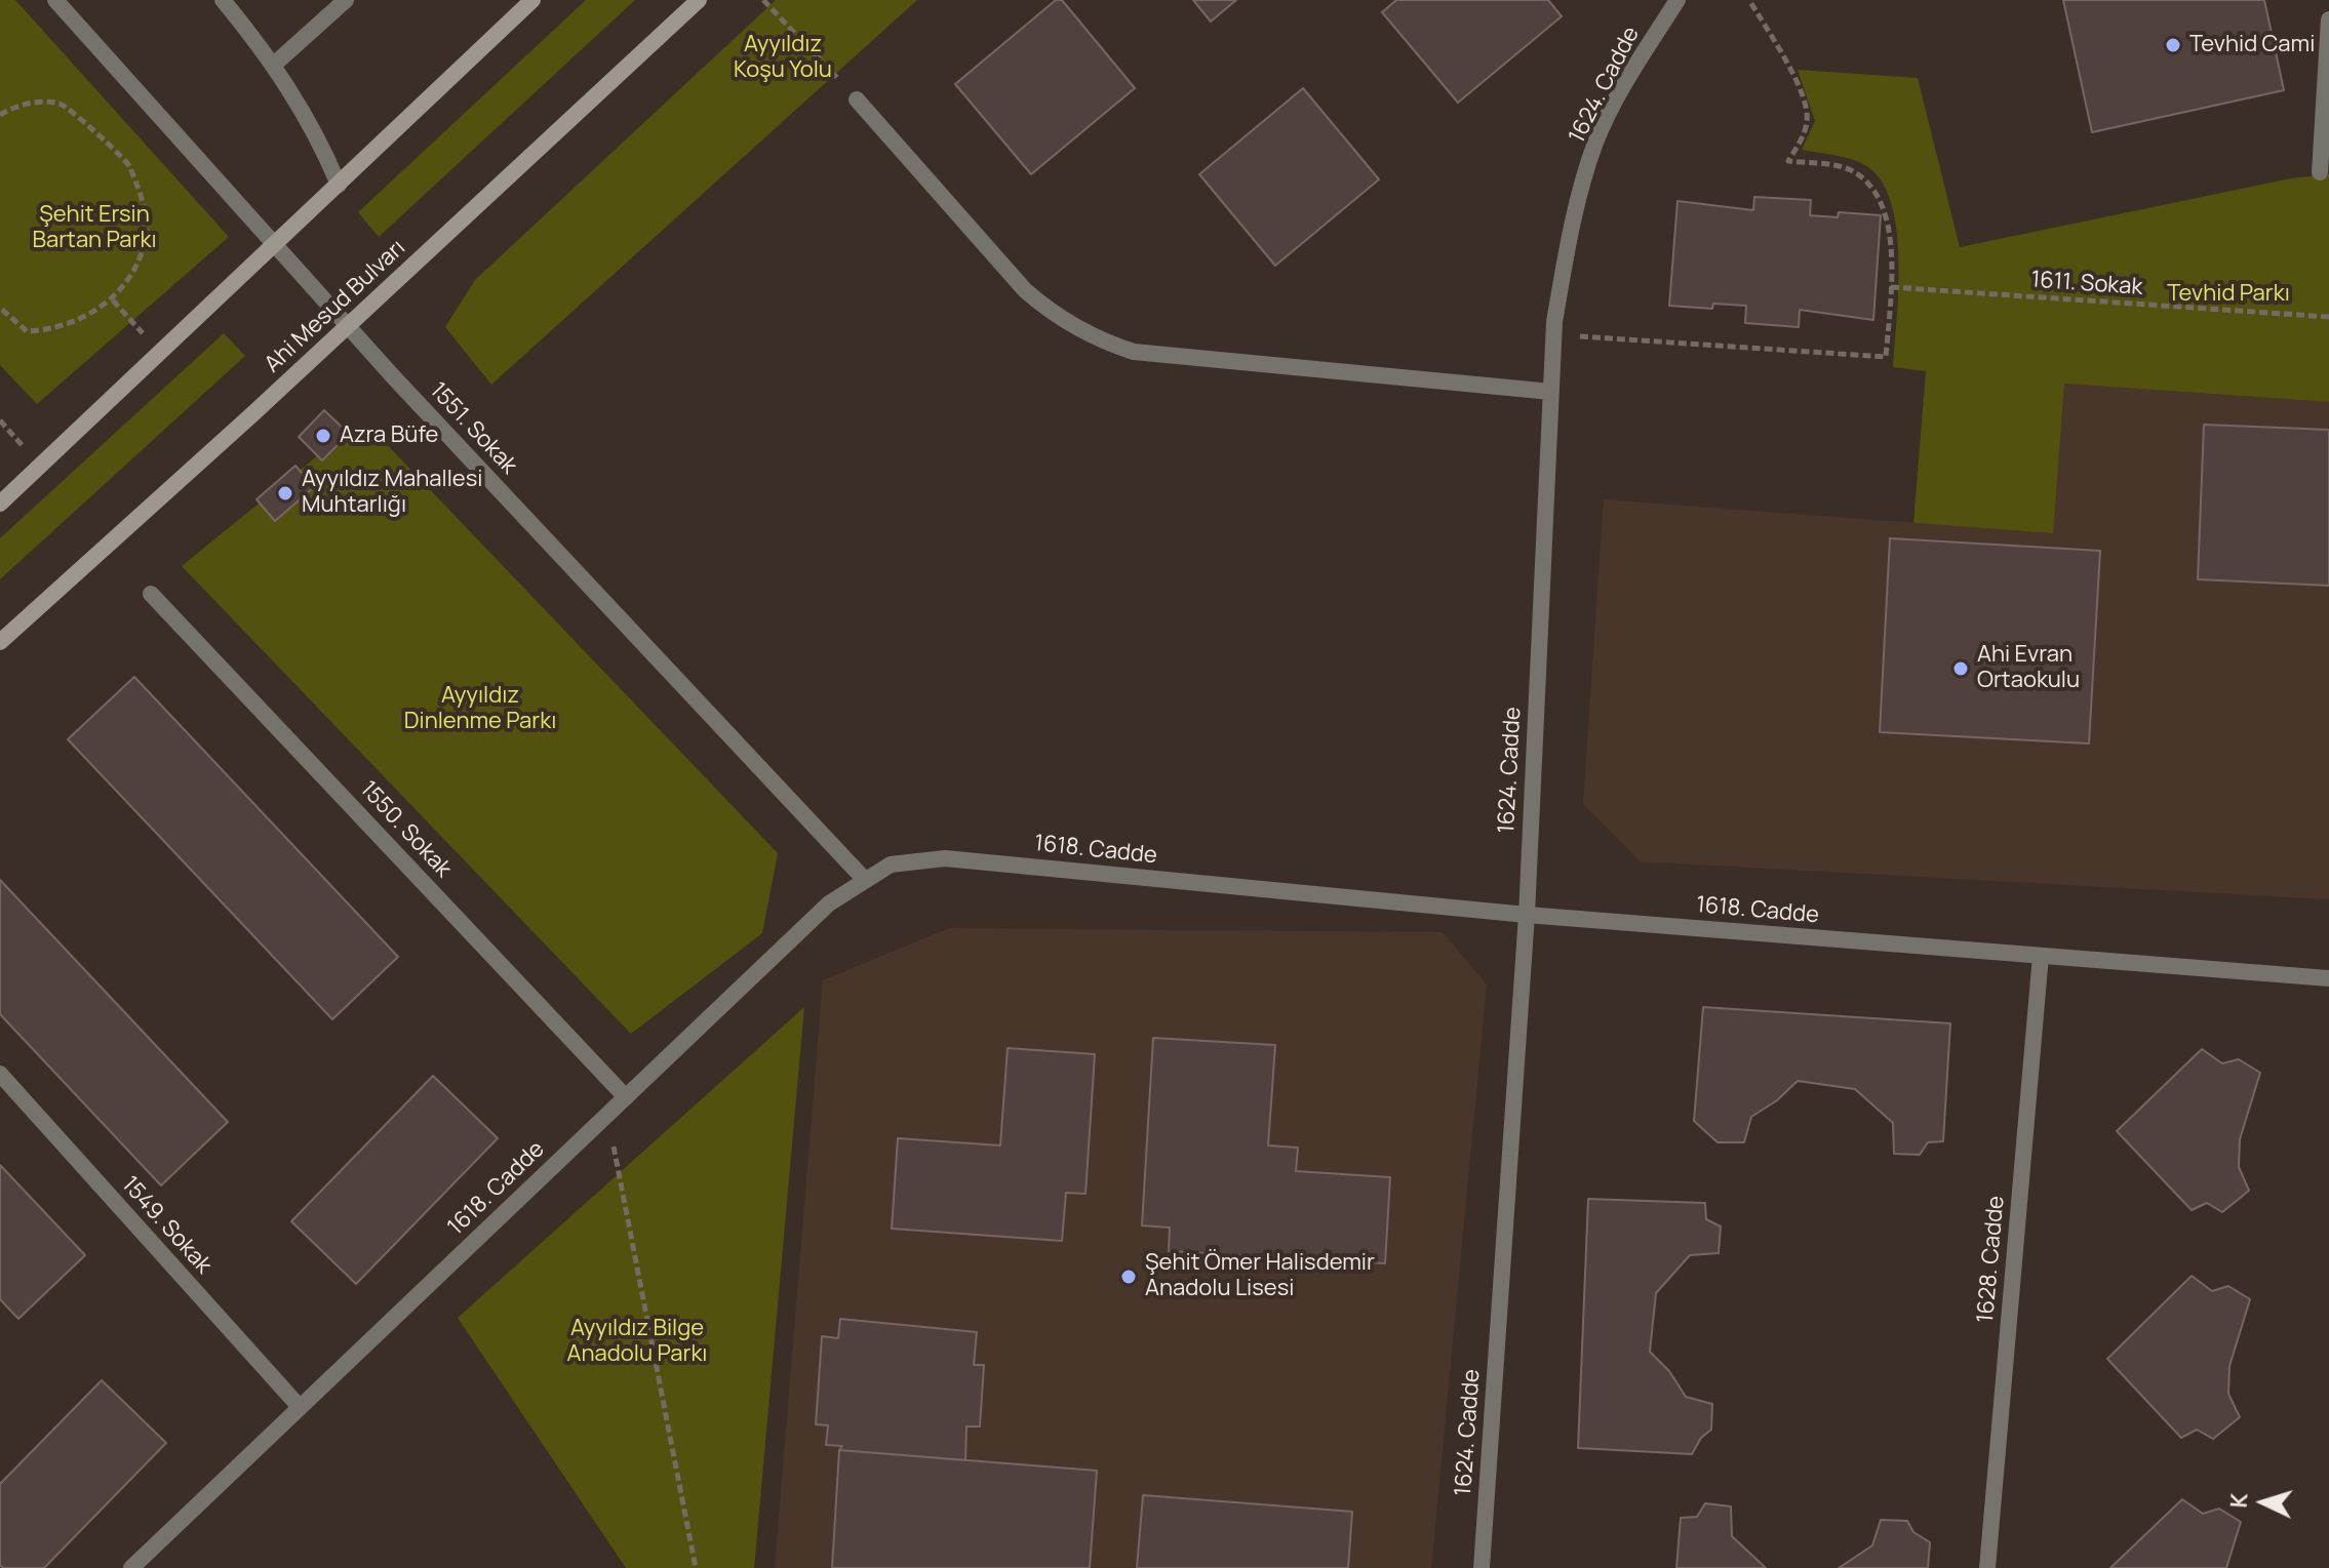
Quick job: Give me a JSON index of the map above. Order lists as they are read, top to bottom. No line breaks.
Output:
{"streets":{"main road":["Ahi Mesud Bulvarı"],"street":["1624. Cadde","1551. Sokak","1550. Sokak","1618. Cadde","1549. Sokak","1628. Cadde"],"path":["1611. Sokak"]},"crossings":[["1624. Cadde","1618. Cadde"],["Ahi Mesud Bulvarı","1551. Sokak"],["1551. Sokak","1618. Cadde"],["1550. Sokak","1618. Cadde"],["1618. Cadde","1549. Sokak"],["1618. Cadde","1628. Cadde"]],"parks":["Ayyıldız Koşu Yolu","Şehit Ersin Bartan Parkı","Tevhid Parkı","Ayyıldız Dinlenme Parkı","Ayyıldız Bilge Anadolu Parkı"],"places":["Tevhid Cami","Azra Büfe","Ayyıldız Mahallesi Muhtarlığı","Ahi Evran Ortaokulu","Şehit Ömer Halisdemir Anadolu Lisesi"],"north":"left"}
